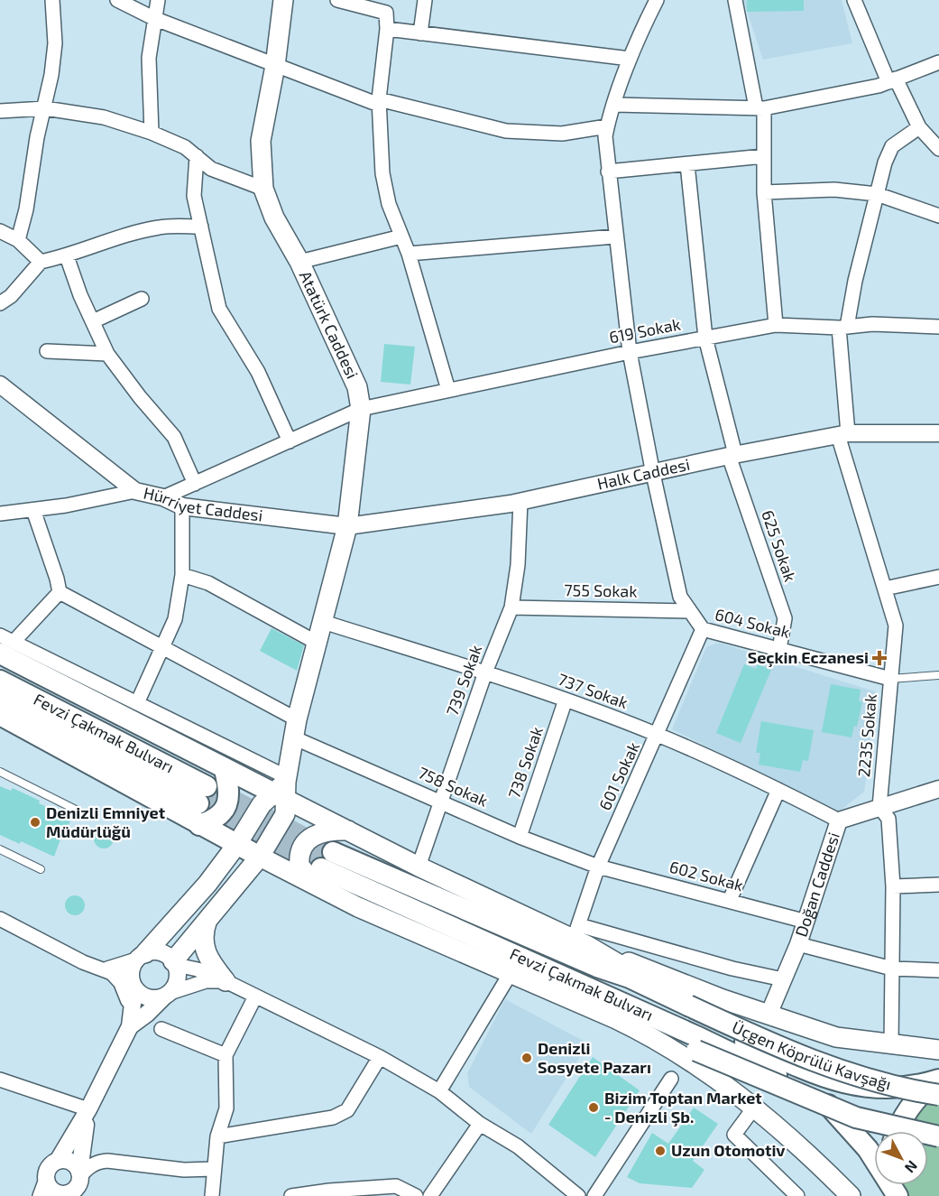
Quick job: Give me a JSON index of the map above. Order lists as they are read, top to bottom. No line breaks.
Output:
{"streets":{"main road":["Atatürk Caddesi","Fevzi Çakmak Bulvarı","Üçgen Köprülü Kavşağı"],"street":["619 Sokak","Halk Caddesi","Hürriyet Caddesi","625 Sokak","755 Sokak","604 Sokak","739 Sokak","737 Sokak","2235 Sokak","738 Sokak","601 Sokak","758 Sokak","602 Sokak","Doğan Caddesi"]},"crossings":[["Atatürk Caddesi","619 Sokak"],["Atatürk Caddesi","Halk Caddesi"],["Atatürk Caddesi","Hürriyet Caddesi"],["Atatürk Caddesi","737 Sokak"],["Atatürk Caddesi","758 Sokak"],["619 Sokak","Hürriyet Caddesi"],["619 Sokak","625 Sokak"],["619 Sokak","604 Sokak"],["619 Sokak","2235 Sokak"],["Halk Caddesi","Hürriyet Caddesi"],["Halk Caddesi","625 Sokak"],["Halk Caddesi","604 Sokak"],["Halk Caddesi","739 Sokak"],["Halk Caddesi","2235 Sokak"],["625 Sokak","604 Sokak"],["755 Sokak","604 Sokak"],["755 Sokak","739 Sokak"],["604 Sokak","2235 Sokak"],["604 Sokak","601 Sokak"],["739 Sokak","737 Sokak"],["739 Sokak","758 Sokak"],["737 Sokak","738 Sokak"],["737 Sokak","601 Sokak"],["737 Sokak","Doğan Caddesi"],["Fevzi Çakmak Bulvarı","Üçgen Köprülü Kavşağı"],["2235 Sokak","Doğan Caddesi"],["738 Sokak","758 Sokak"],["601 Sokak","758 Sokak"],["601 Sokak","602 Sokak"],["758 Sokak","602 Sokak"],["602 Sokak","Doğan Caddesi"]],"places":{"health":["Seçkin Eczanesi"],"other":["Denizli Emniyet Müdürlüğü","Denizli Sosyete Pazarı","Bizim Toptan Market - Denizli Şb.","Uzun Otomotiv"]},"north":"bottom right"}
